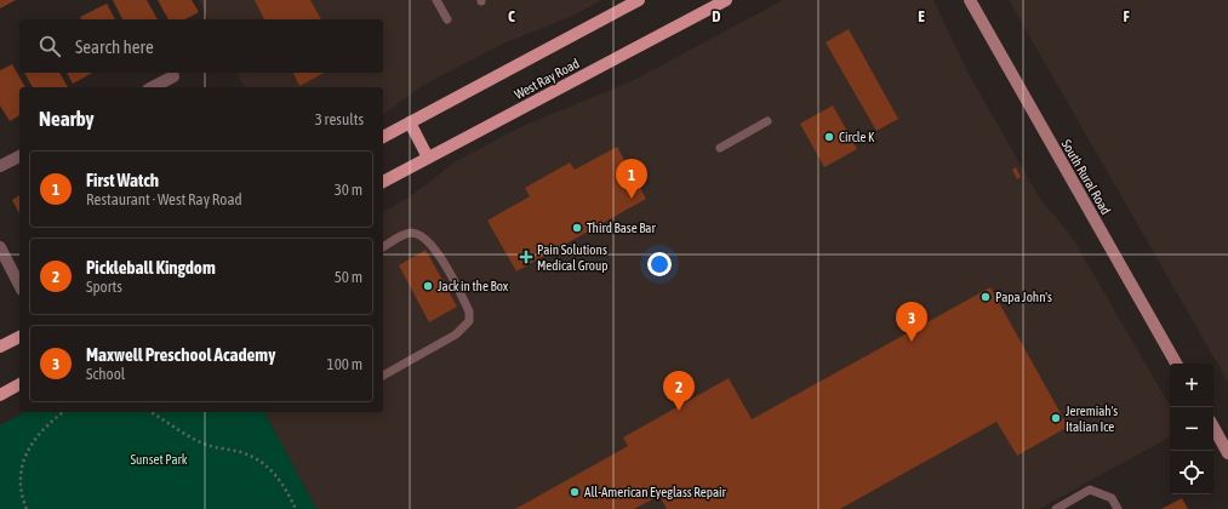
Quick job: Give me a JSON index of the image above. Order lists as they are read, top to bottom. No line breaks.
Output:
{"streets":{"main road":["West Ray Road","South Rural Road"]},"parks":["Sunset Park"],"places":{"other":["Circle K","Third Base Bar","Jack in the Box","Papa John's","Jeremiah's Italian Ice","All-American Eyeglass Repair"],"health":["Pain Solutions Medical Group"]},"page":{"search":"Search here","heading":["Nearby","3 results"],"list":[{"mark":"1","name":"First Watch","note":"Restaurant · West Ray Road","value":"30 m"},{"mark":"2","name":"Pickleball Kingdom","note":"Sports","value":"50 m"},{"mark":"3","name":"Maxwell Preschool Academy","note":"School","value":"100 m"}],"pins":["1","3","2"],"map_buttons":["+","−"]},"grid":{"columns":["C","D","E","F"]}}
